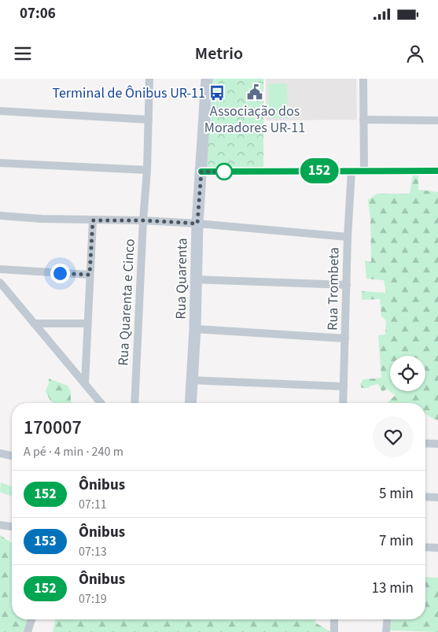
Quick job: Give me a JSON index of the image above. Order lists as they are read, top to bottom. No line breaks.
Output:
{"streets":{"street":["Rua Quarenta","Rua Trombeta","Rua Quarenta e Cinco"]},"places":{"public building":["Associação dos Moradores UR-11"],"bus stop":["Terminal de Ônibus UR-11"]},"lines":["bus line 152"],"page":{"status":"07:06","header":"Metrio","on_map":"152","heading":["170007","A pé · 4 min · 240 m"],"list":[{"mark":"152","name":"Ônibus","note":"07:11","value":"5 min"},{"mark":"153","name":"Ônibus","note":"07:13","value":"7 min"},{"mark":"152","name":"Ônibus","note":"07:19","value":"13 min"}]}}
